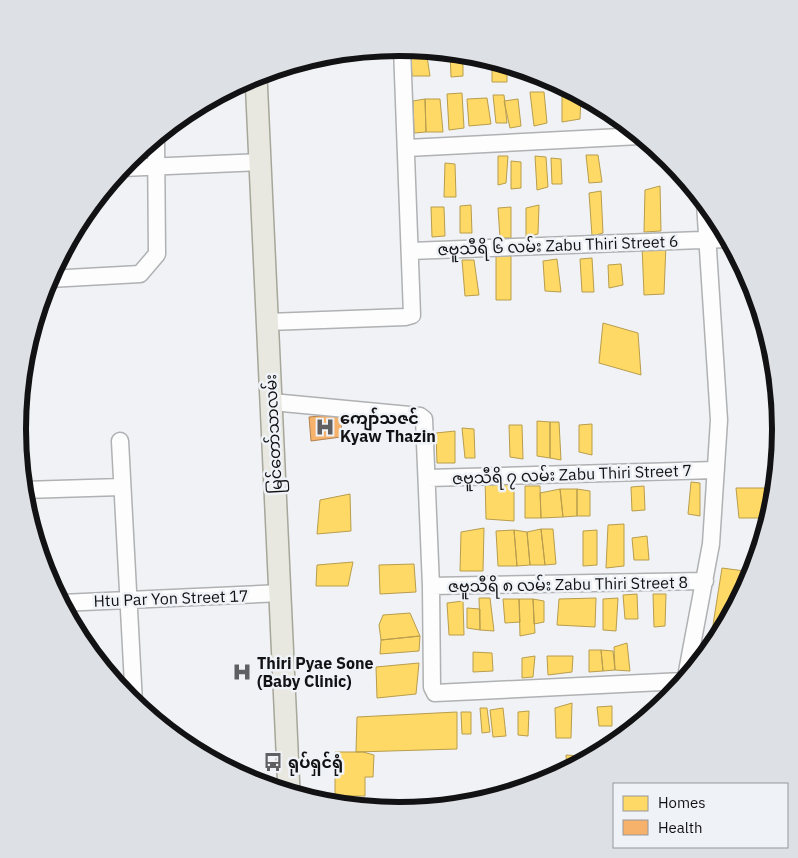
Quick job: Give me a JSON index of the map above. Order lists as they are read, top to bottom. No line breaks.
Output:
{"streets":{"main road":["မြင်တော်သာလမ်း"],"street":["ဇဗူသီရိ ၆ လမ်း Zabu Thiri Street 6","ဇဗူသီရိ ၇ လမ်း Zabu Thiri Street 7","ဇဗူသီရိ ၈ လမ်း Zabu Thiri Street 8","Htu Par Yon Street 17"]},"crossings":[["မြင်တော်သာလမ်း","Htu Par Yon Street 17"]],"places":{"hospital":["ကျော်သဇင် Kyaw Thazin","Thiri Pyae Sone (Baby Clinic)"],"bus stop":["ရုပ်ရှင်ရုံ"]},"legend":["Homes","Health"]}
